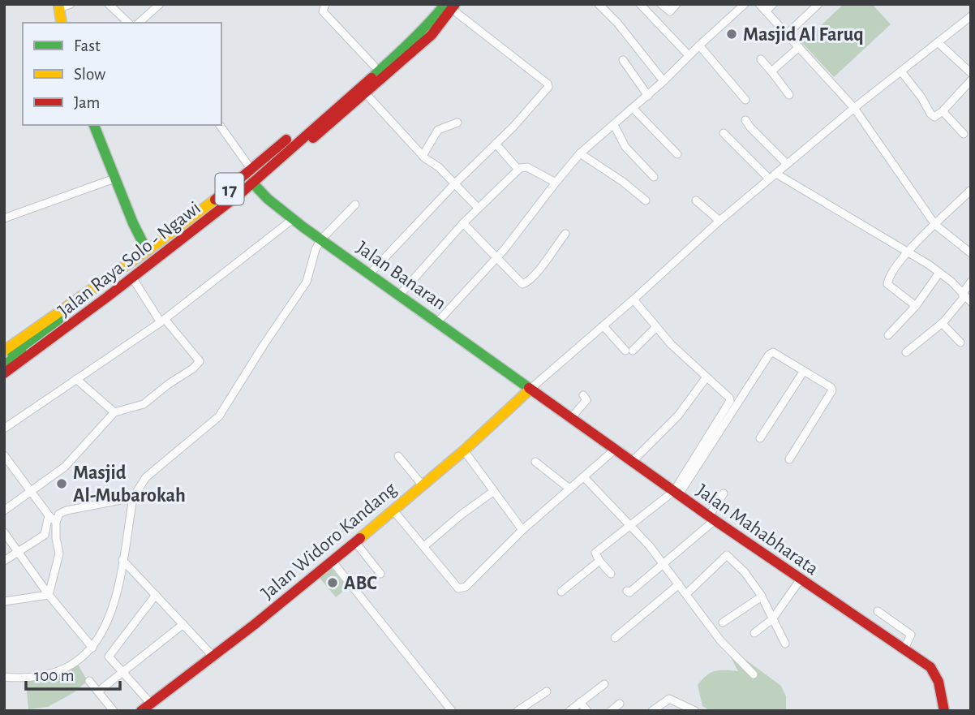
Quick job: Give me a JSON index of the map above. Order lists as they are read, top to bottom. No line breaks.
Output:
{"streets":{"main road":["17","Jalan Raya Solo - Ngawi","Jalan Banaran","Jalan Mahabharata","Jalan Widoro Kandang"]},"crossings":[["17","Jalan Raya Solo - Ngawi"],["Jalan Raya Solo - Ngawi","Jalan Banaran"],["Jalan Banaran","Jalan Mahabharata"],["Jalan Banaran","Jalan Widoro Kandang"],["Jalan Mahabharata","Jalan Widoro Kandang"]],"places":["Masjid Al Faruq","Masjid Al-Mubarokah","ABC"],"legend":["Fast","Slow","Jam"],"scale_bar":"100 m"}
